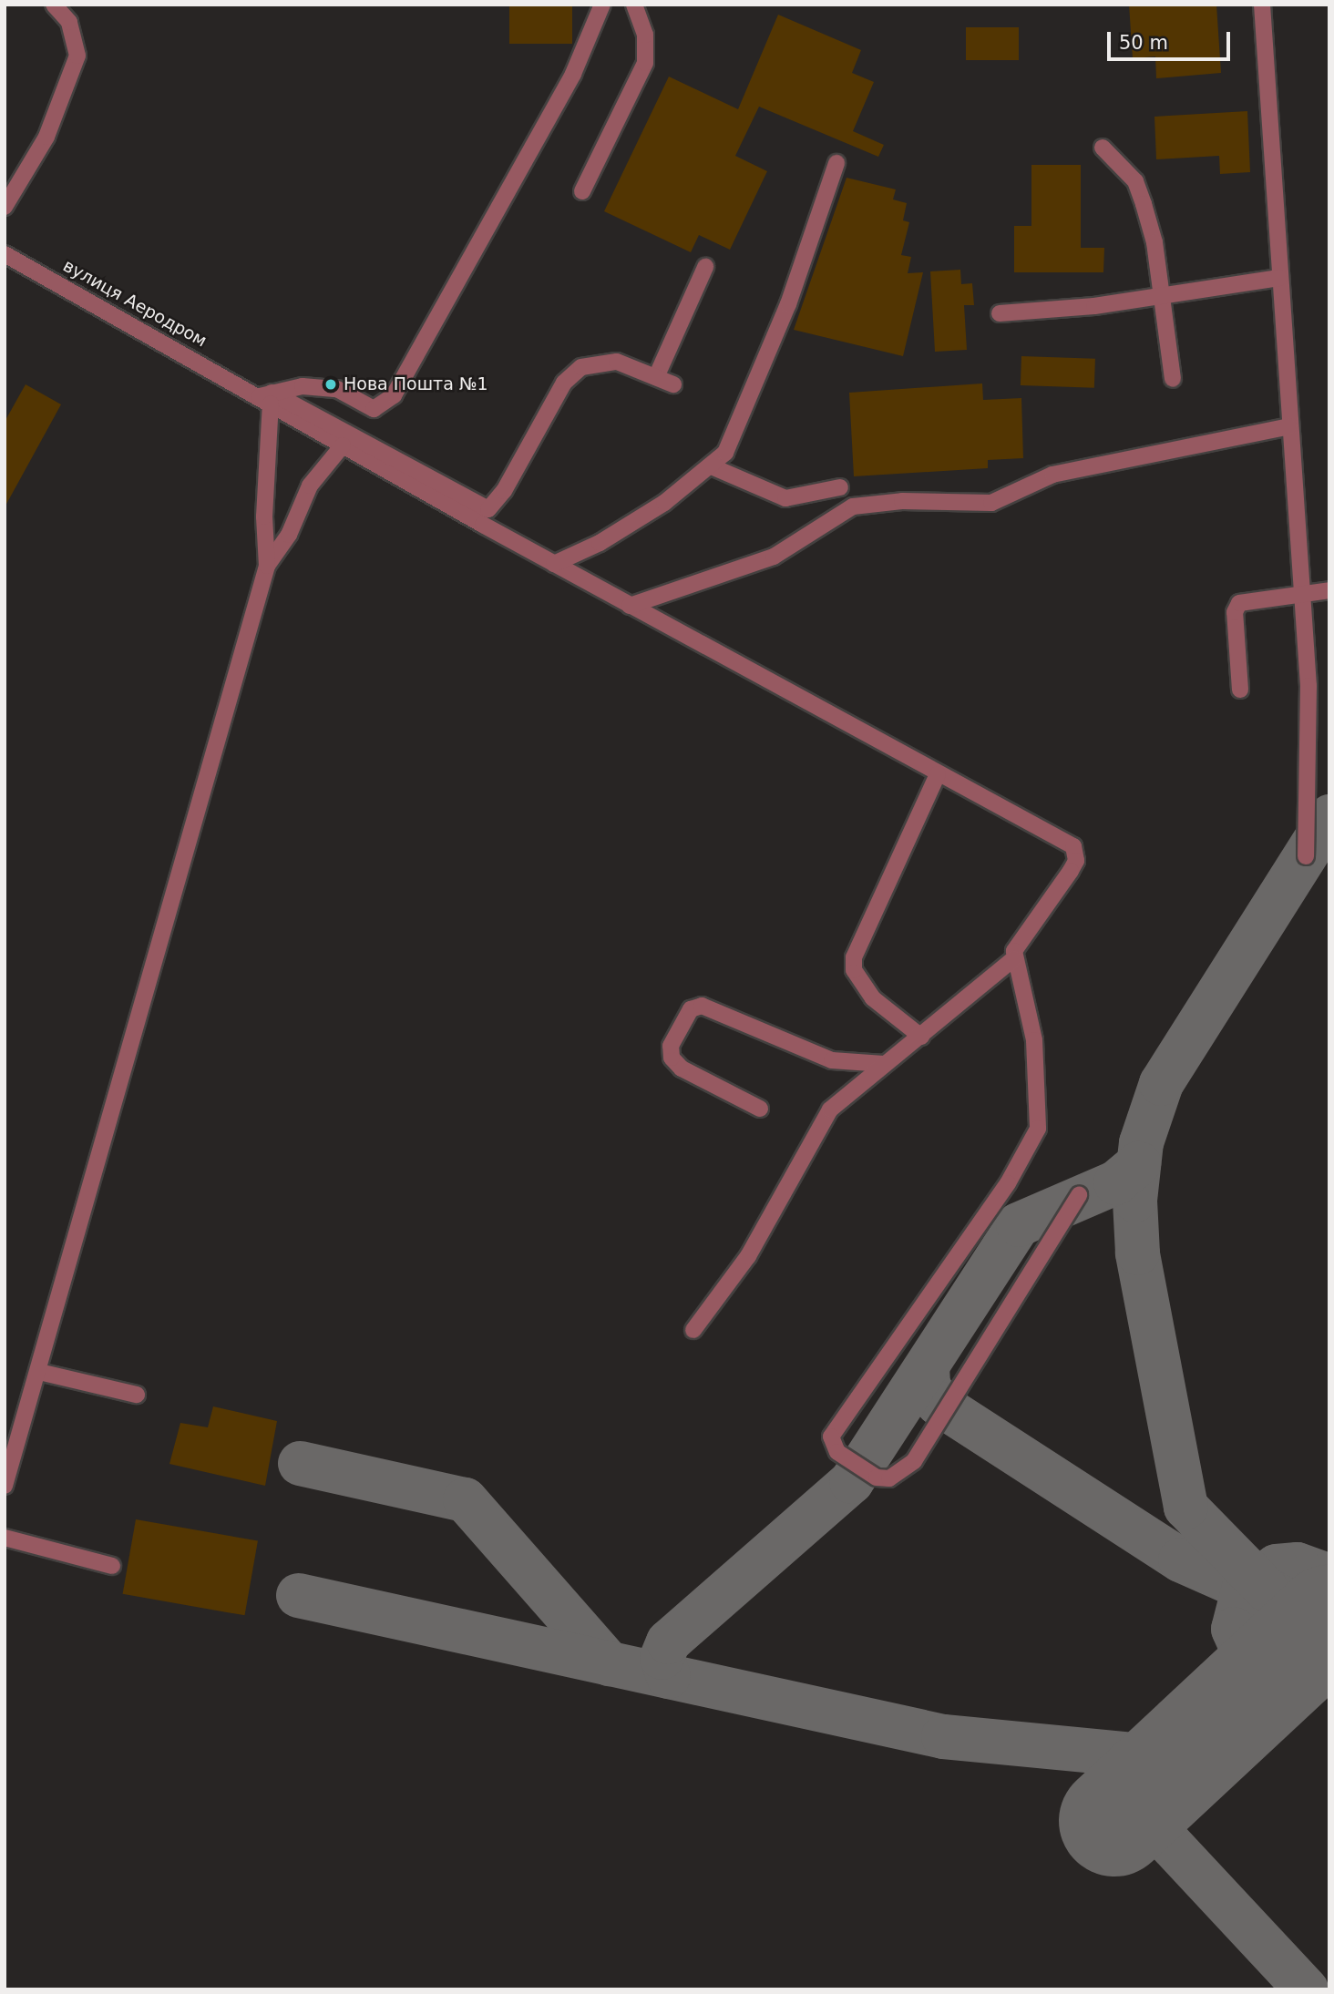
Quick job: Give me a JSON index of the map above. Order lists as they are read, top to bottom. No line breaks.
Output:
{"streets":{"street":["вулиця Аеродром"]},"places":["Нова Пошта №1"],"scale_bar":"50 m"}
